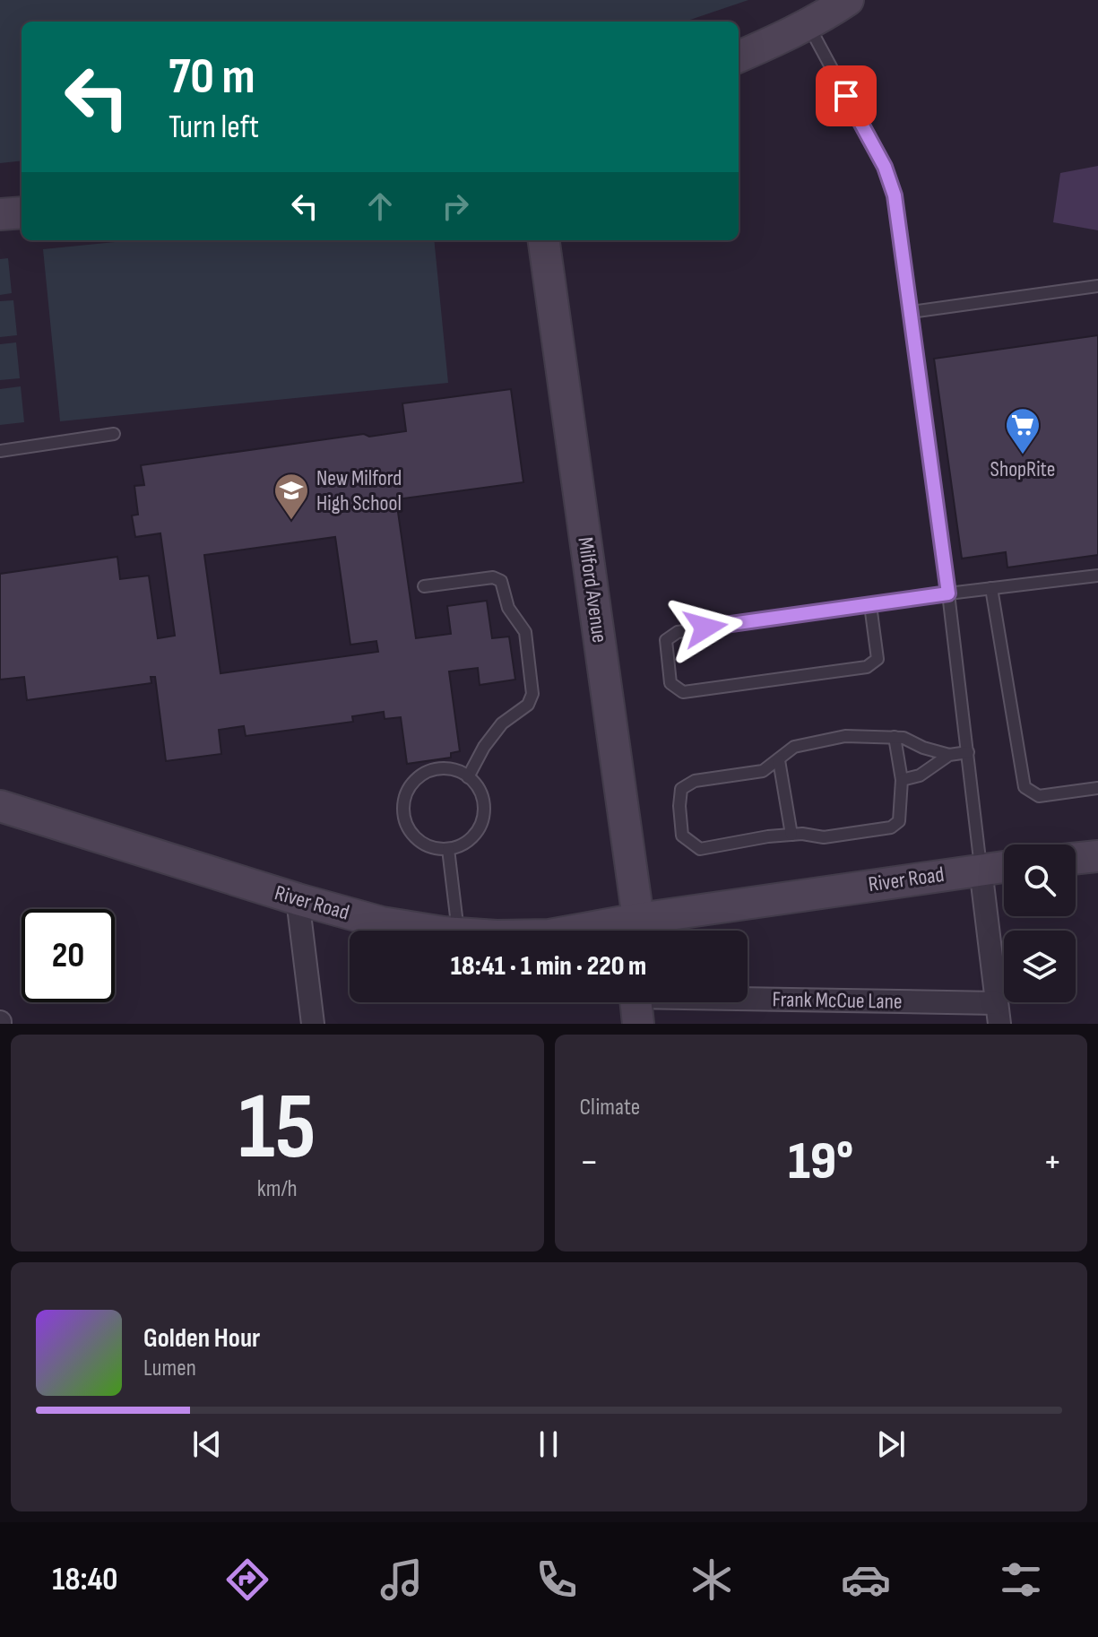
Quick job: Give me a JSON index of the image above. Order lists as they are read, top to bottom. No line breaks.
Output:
{"streets":{"street":["Milford Avenue","River Road","Frank McCue Lane"]},"crossings":[["Milford Avenue","River Road"]],"places":{"supermarket":["ShopRite"],"school or university":["New Milford High School"]},"page":{"turn":["70 m","Turn left"],"limit":"20","trip":"18:41 · 1 min · 220 m","tile":[["15","km/h"],"Climate"],"heat":["−","19°","+"],"song":["Golden Hour","Lumen"],"tabs":"18:40"}}
